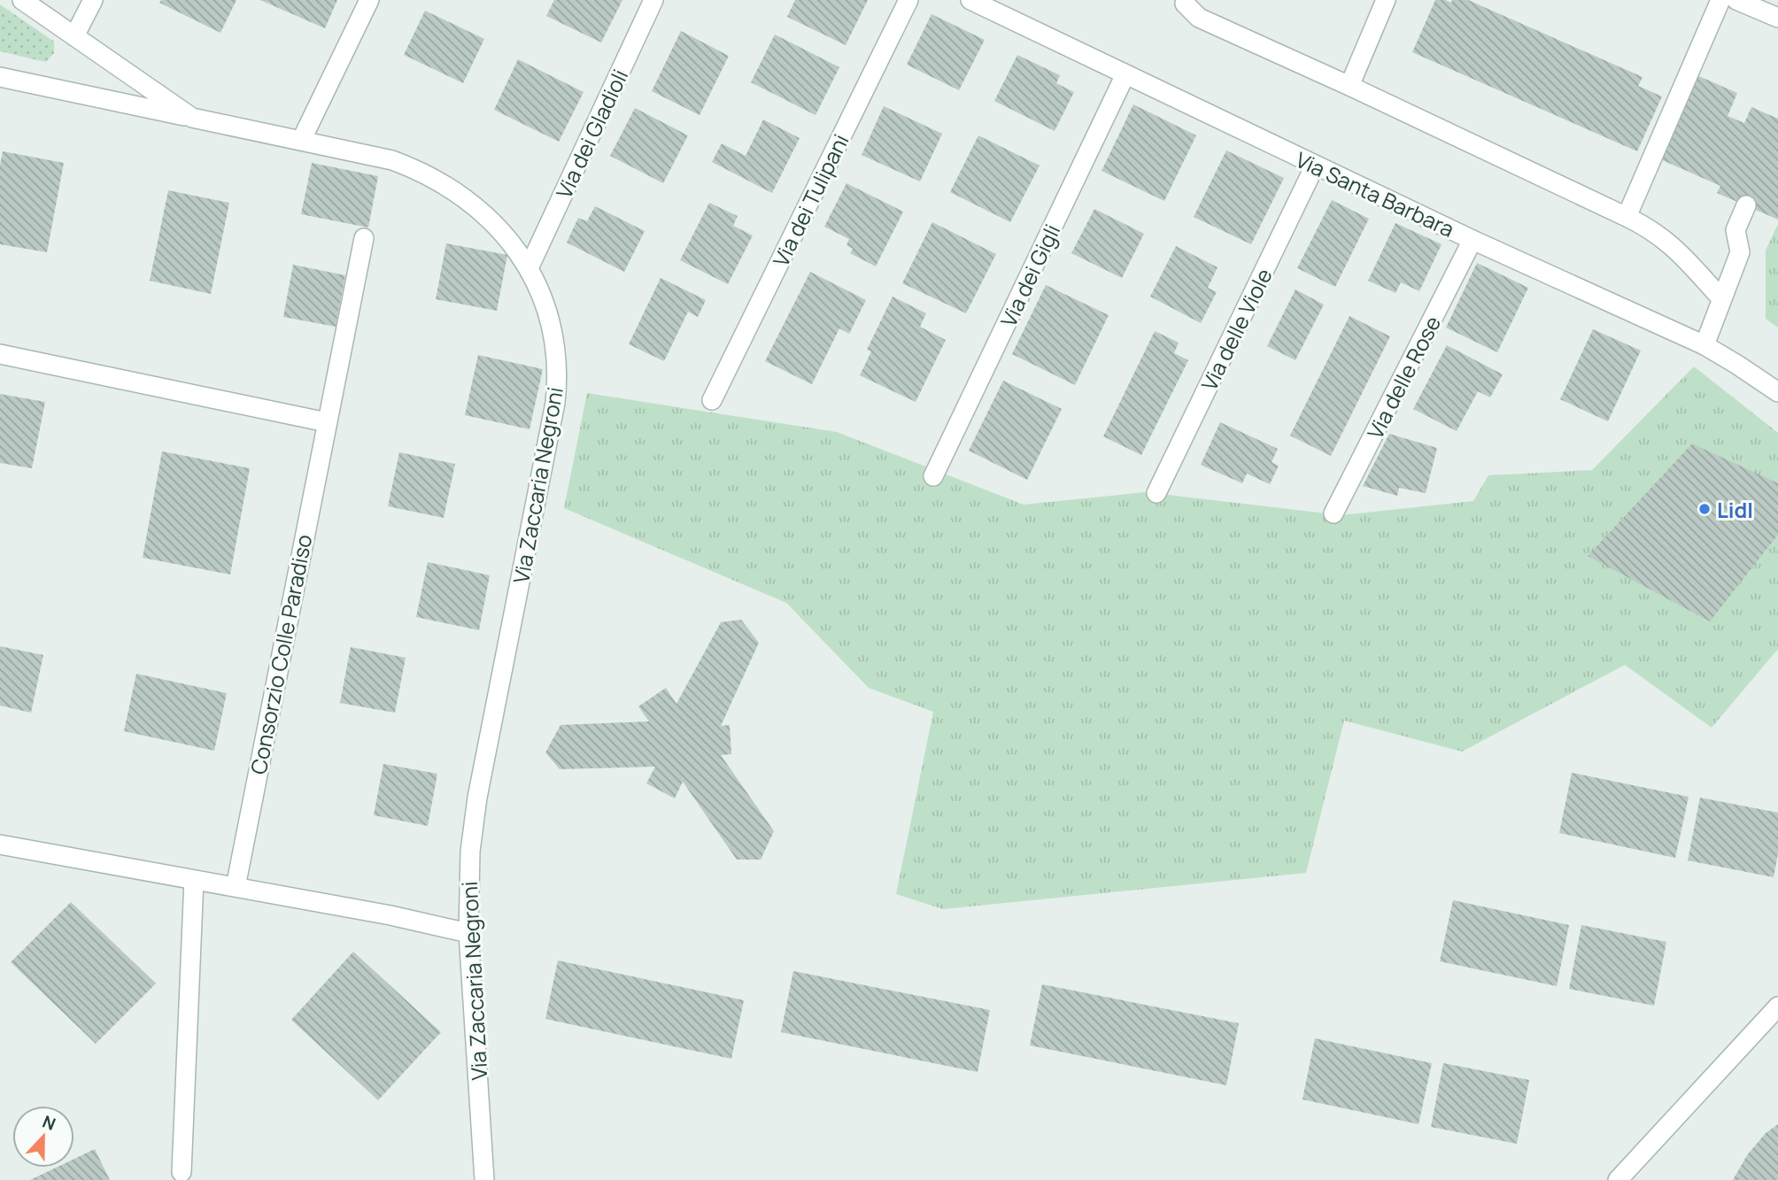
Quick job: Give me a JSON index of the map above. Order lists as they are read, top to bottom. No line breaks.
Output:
{"streets":{"street":["Via dei Gladioli","Via Santa Barbara","Via dei Tulipani","Via dei Gigli","Via delle Viole","Via delle Rose","Via Zaccaria Negroni","Consorzio Colle Paradiso"]},"crossings":[["Via dei Gladioli","Via Zaccaria Negroni"],["Via Santa Barbara","Via dei Gigli"],["Via Santa Barbara","Via delle Viole"],["Via Santa Barbara","Via delle Rose"]],"places":["Lidl"],"north":"top"}
